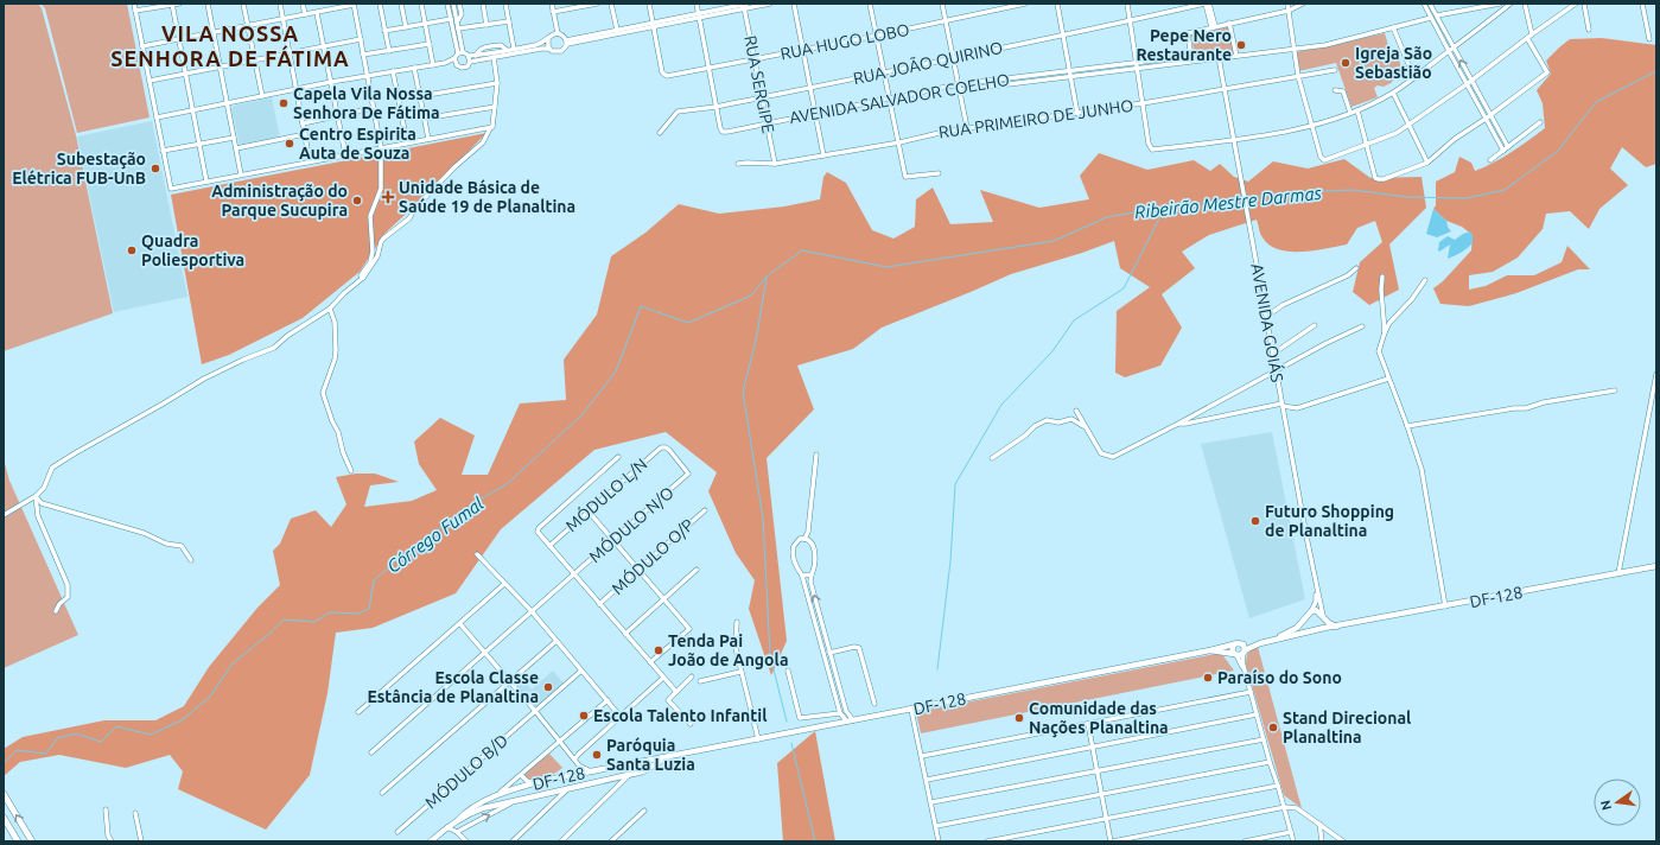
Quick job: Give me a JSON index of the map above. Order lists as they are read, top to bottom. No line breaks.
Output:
{"streets":{"main road":["DF-128"],"street":["RUA HUGO LOBO","RUA JOÃO QUIRINO","RUA SERGIPE","AVENIDA SALVADOR COELHO","RUA PRIMEIRO DE JUNHO","AVENIDA GOIÁS","MÓDULO L/N","MÓDULO N/O","MÓDULO O/P","MÓDULO B/D"]},"crossings":[["RUA HUGO LOBO","RUA SERGIPE"],["RUA JOÃO QUIRINO","RUA SERGIPE"],["RUA JOÃO QUIRINO","AVENIDA SALVADOR COELHO"],["RUA SERGIPE","AVENIDA SALVADOR COELHO"],["RUA SERGIPE","RUA PRIMEIRO DE JUNHO"],["AVENIDA SALVADOR COELHO","AVENIDA GOIÁS"],["RUA PRIMEIRO DE JUNHO","AVENIDA GOIÁS"],["AVENIDA GOIÁS","DF-128"],["MÓDULO L/N","MÓDULO N/O"]],"districts":["VILA NOSSA SENHORA DE FÁTIMA"],"water":["Ribeirão Mestre Darmas","Córrego Fumal"],"places":{"other":["Pepe Nero Restaurante","Igreja São Sebastião","Capela Vila Nossa Senhora De Fátima","Centro Espirita Auta de Souza","Subestação Elétrica FUB-UnB","Administração do Parque Sucupira","Quadra Poliesportiva","Futuro Shopping de Planaltina","Tenda Pai João de Angola","Paraíso do Sono","Escola Classe Estância de Planaltina","Escola Talento Infantil","Comunidade das Nações Planaltina","Stand Direcional Planaltina","Paróquia Santa Luzia"],"health":["Unidade Básica de Saúde 19 de Planaltina"]},"north":"left"}
